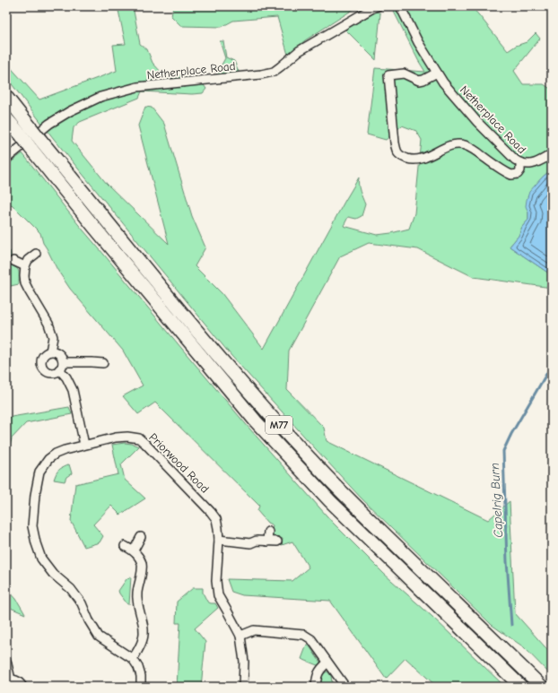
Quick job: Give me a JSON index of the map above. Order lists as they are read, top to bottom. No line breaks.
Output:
{"streets":{"highway":["M77"],"street":["Netherplace Road","Priorwood Road"]},"water":["Capelrig Burn"]}
